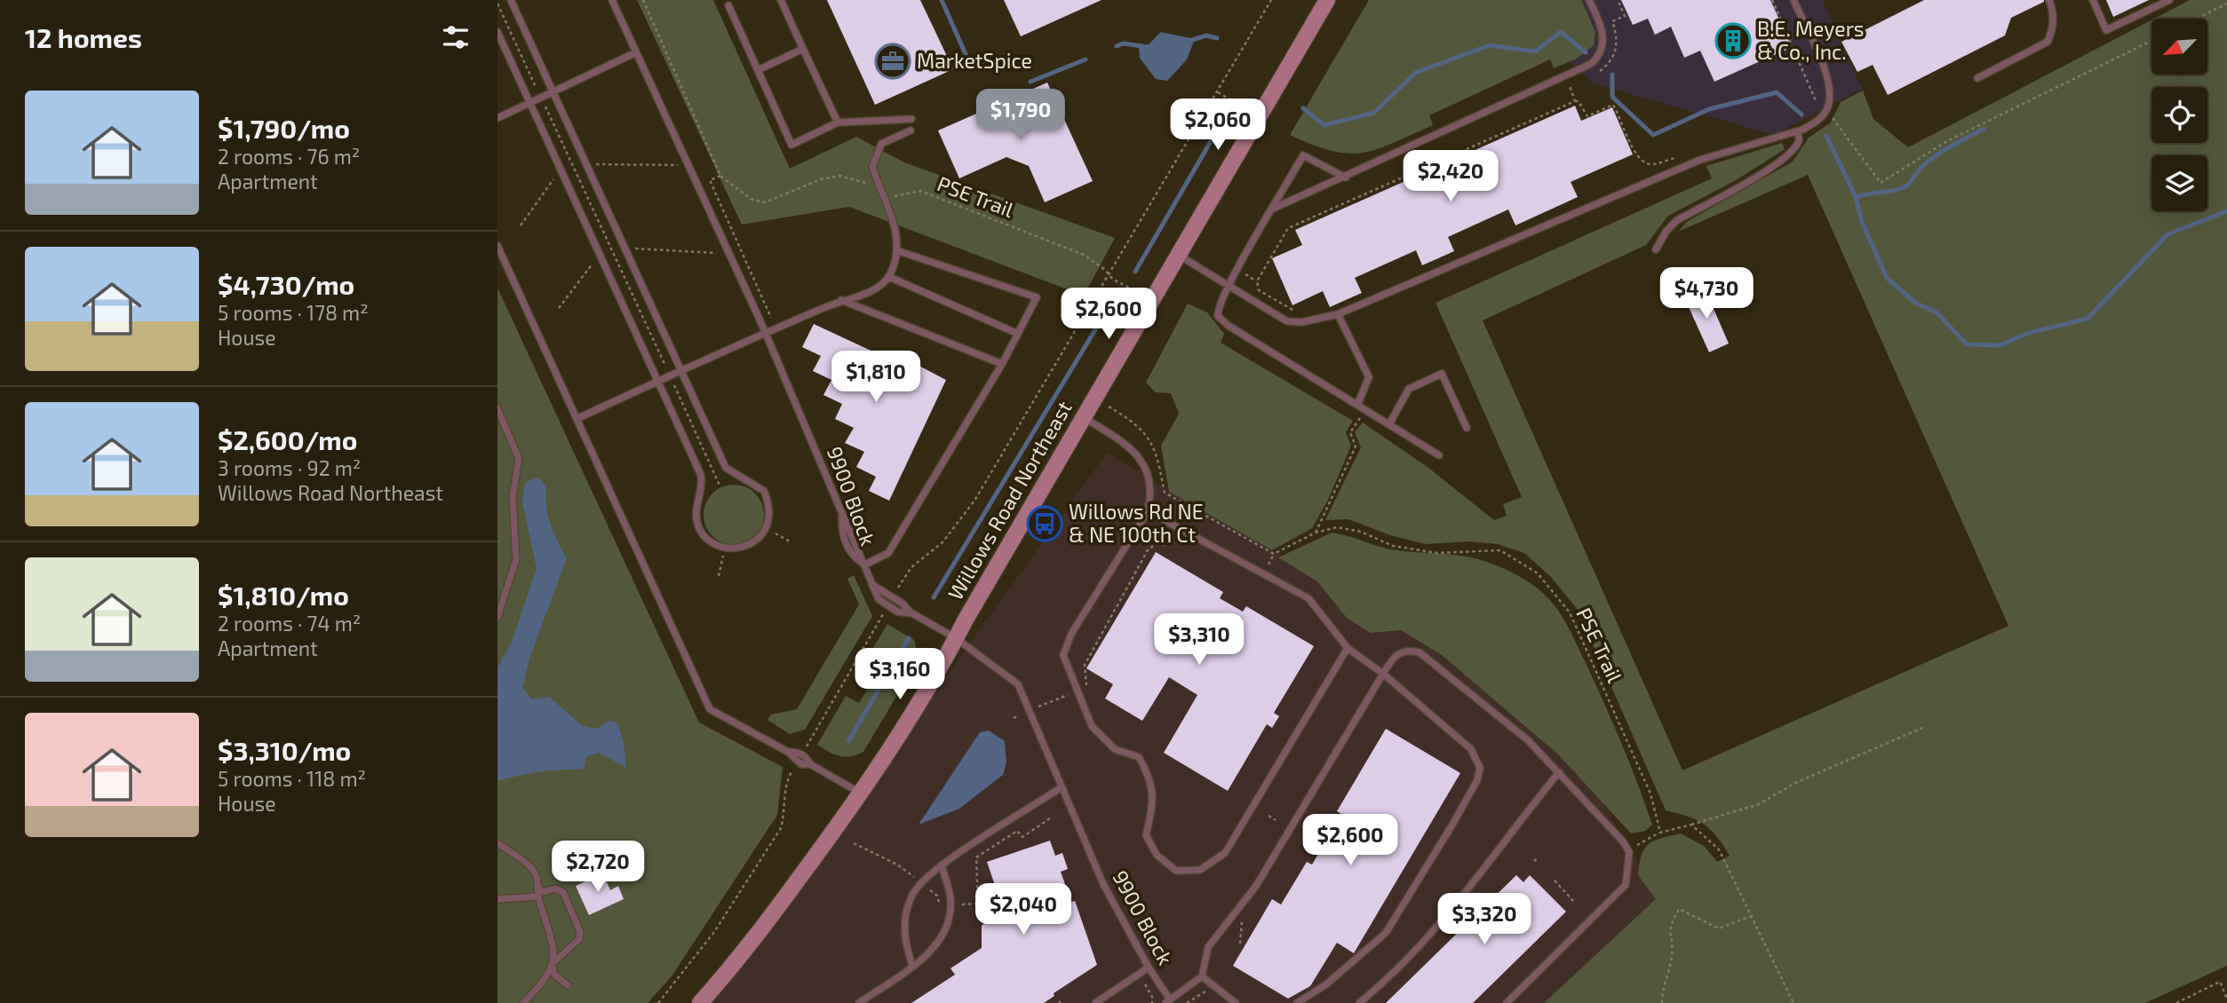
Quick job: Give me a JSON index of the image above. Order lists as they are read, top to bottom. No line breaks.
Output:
{"streets":{"main road":["Willows Road Northeast"],"lane":["9900 Block"],"path":["PSE Trail"]},"crossings":[["PSE Trail","Willows Road Northeast"],["9900 Block","Willows Road Northeast"]],"places":{"building":["B.E. Meyers & Co., Inc."],"office":["MarketSpice"],"bus stop":["Willows Rd NE & NE 100th Ct"]},"north":"bottom left","page":{"heading":"12 homes","list":[{"name":"$1,790/mo","note":"2 rooms · 76 m² · Apartment"},{"name":"$4,730/mo","note":"5 rooms · 178 m² · House"},{"name":"$2,600/mo","note":"3 rooms · 92 m² · Willows Road Northeast"},{"name":"$1,810/mo","note":"2 rooms · 74 m² · Apartment"},{"name":"$3,310/mo","note":"5 rooms · 118 m² · House"}],"price":["$1,790","$2,060","$2,420","$4,730","$2,600","$1,810","$3,310","$3,160","$2,600","$2,720","$2,040","$3,320"]}}
